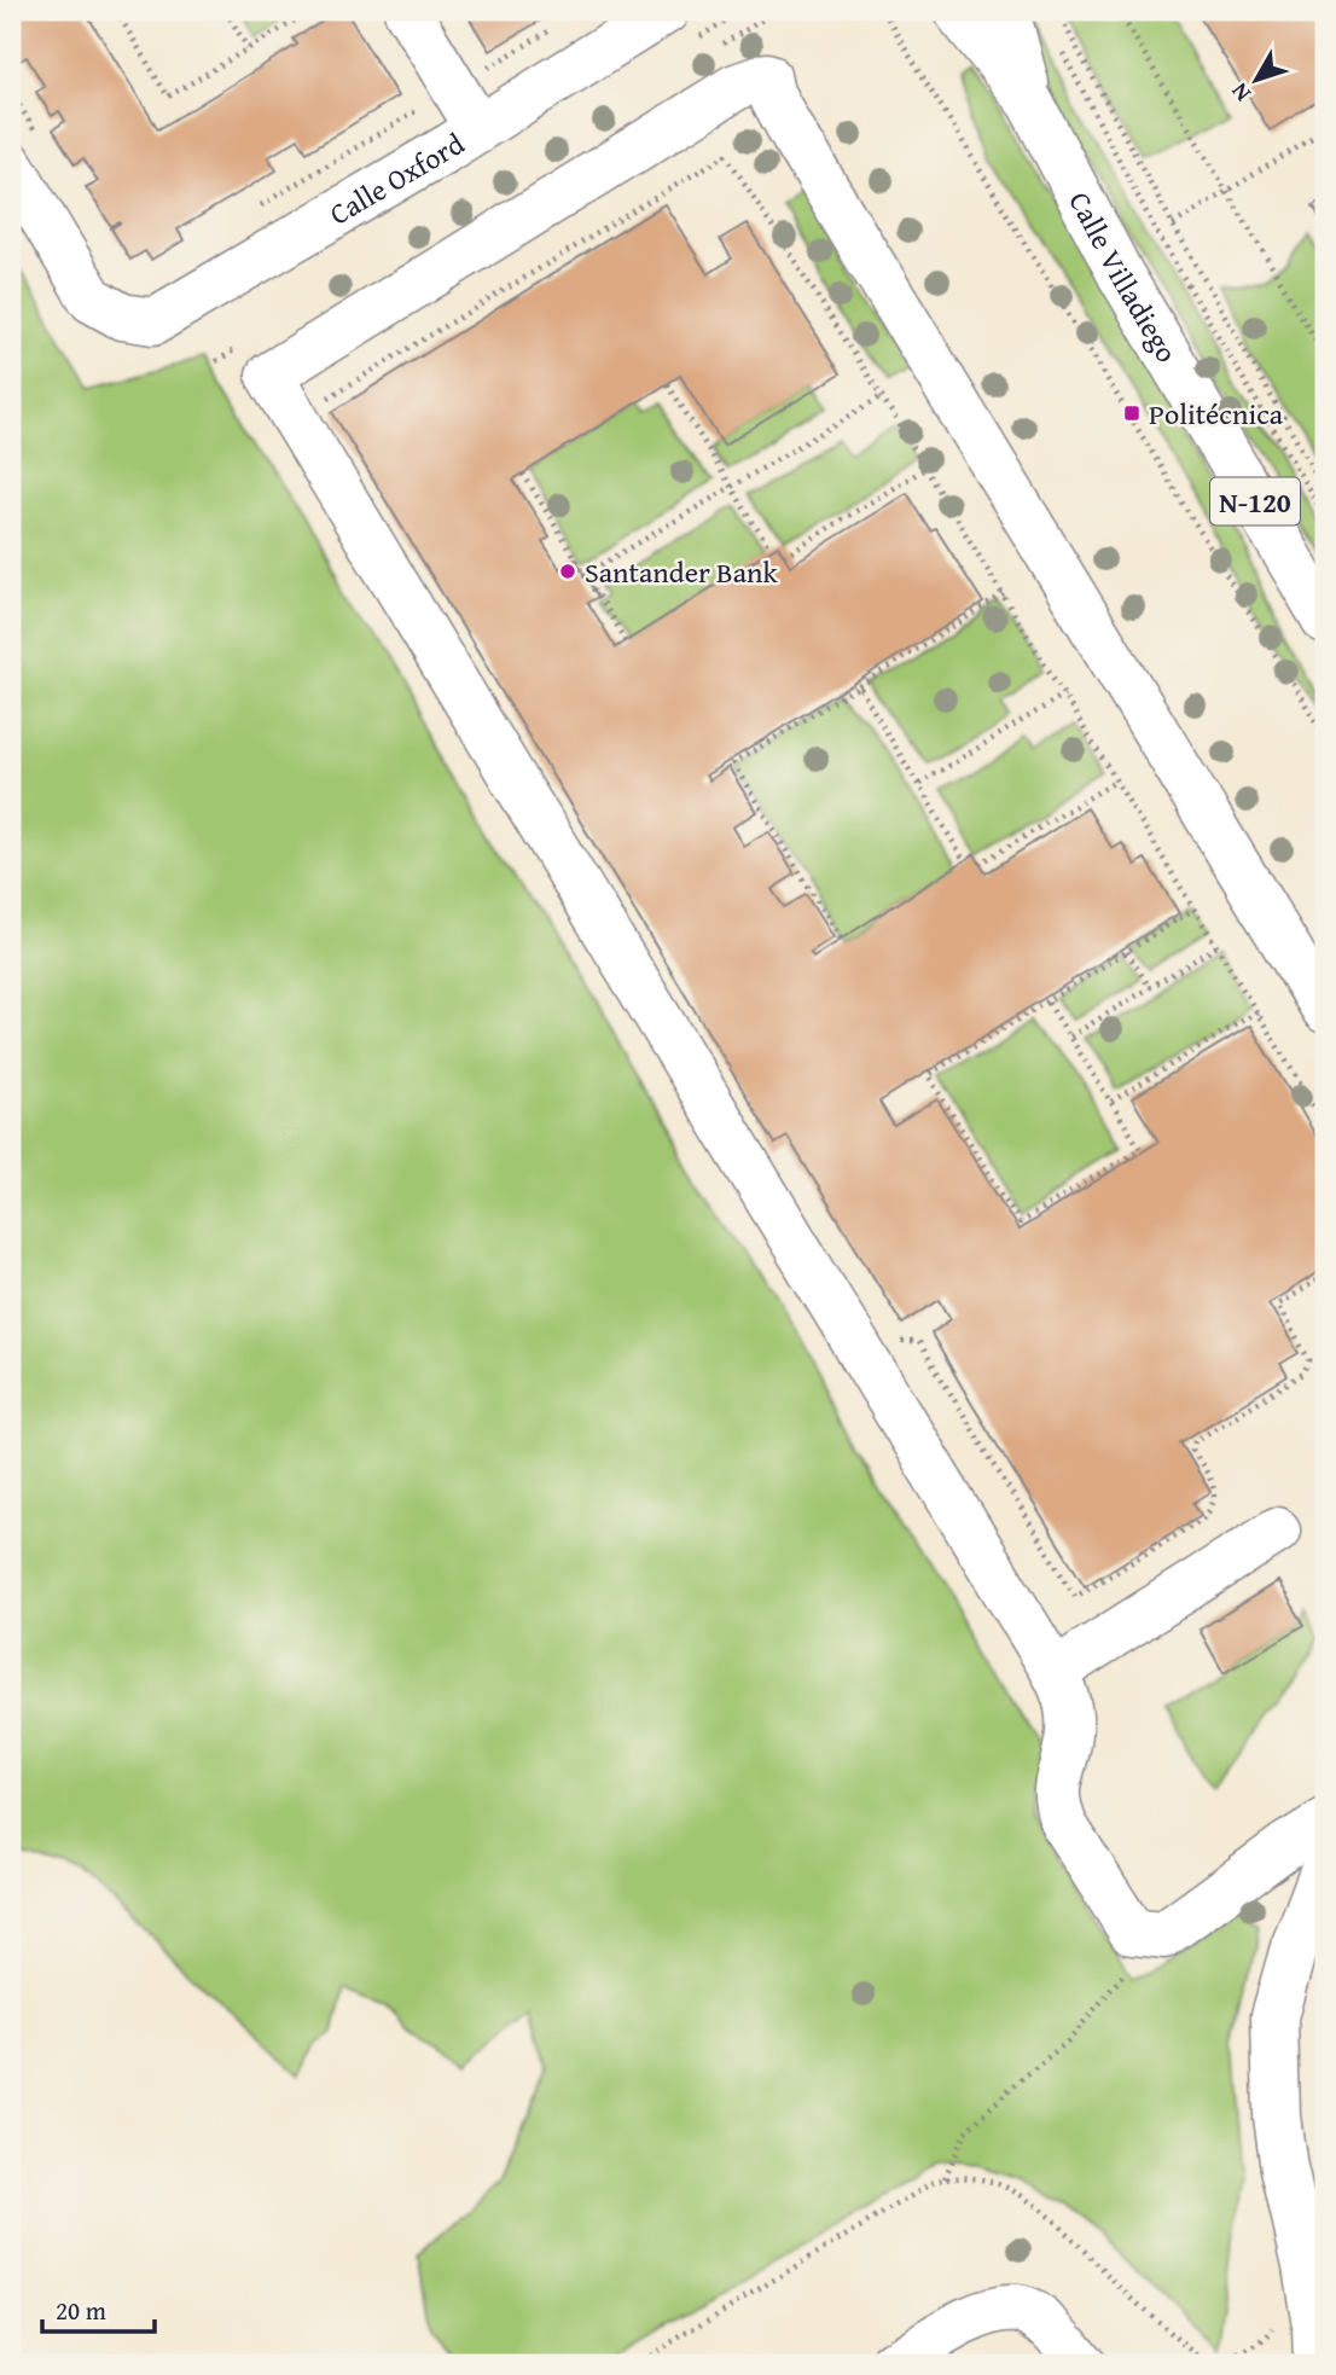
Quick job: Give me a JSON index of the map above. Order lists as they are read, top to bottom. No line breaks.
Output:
{"streets":{"main road":["Calle Oxford","Calle Villadiego","N-120"]},"places":{"transit":["Politécnica"],"other":["Santander Bank"]},"scale_bar":"20 m","north":"bottom left"}
